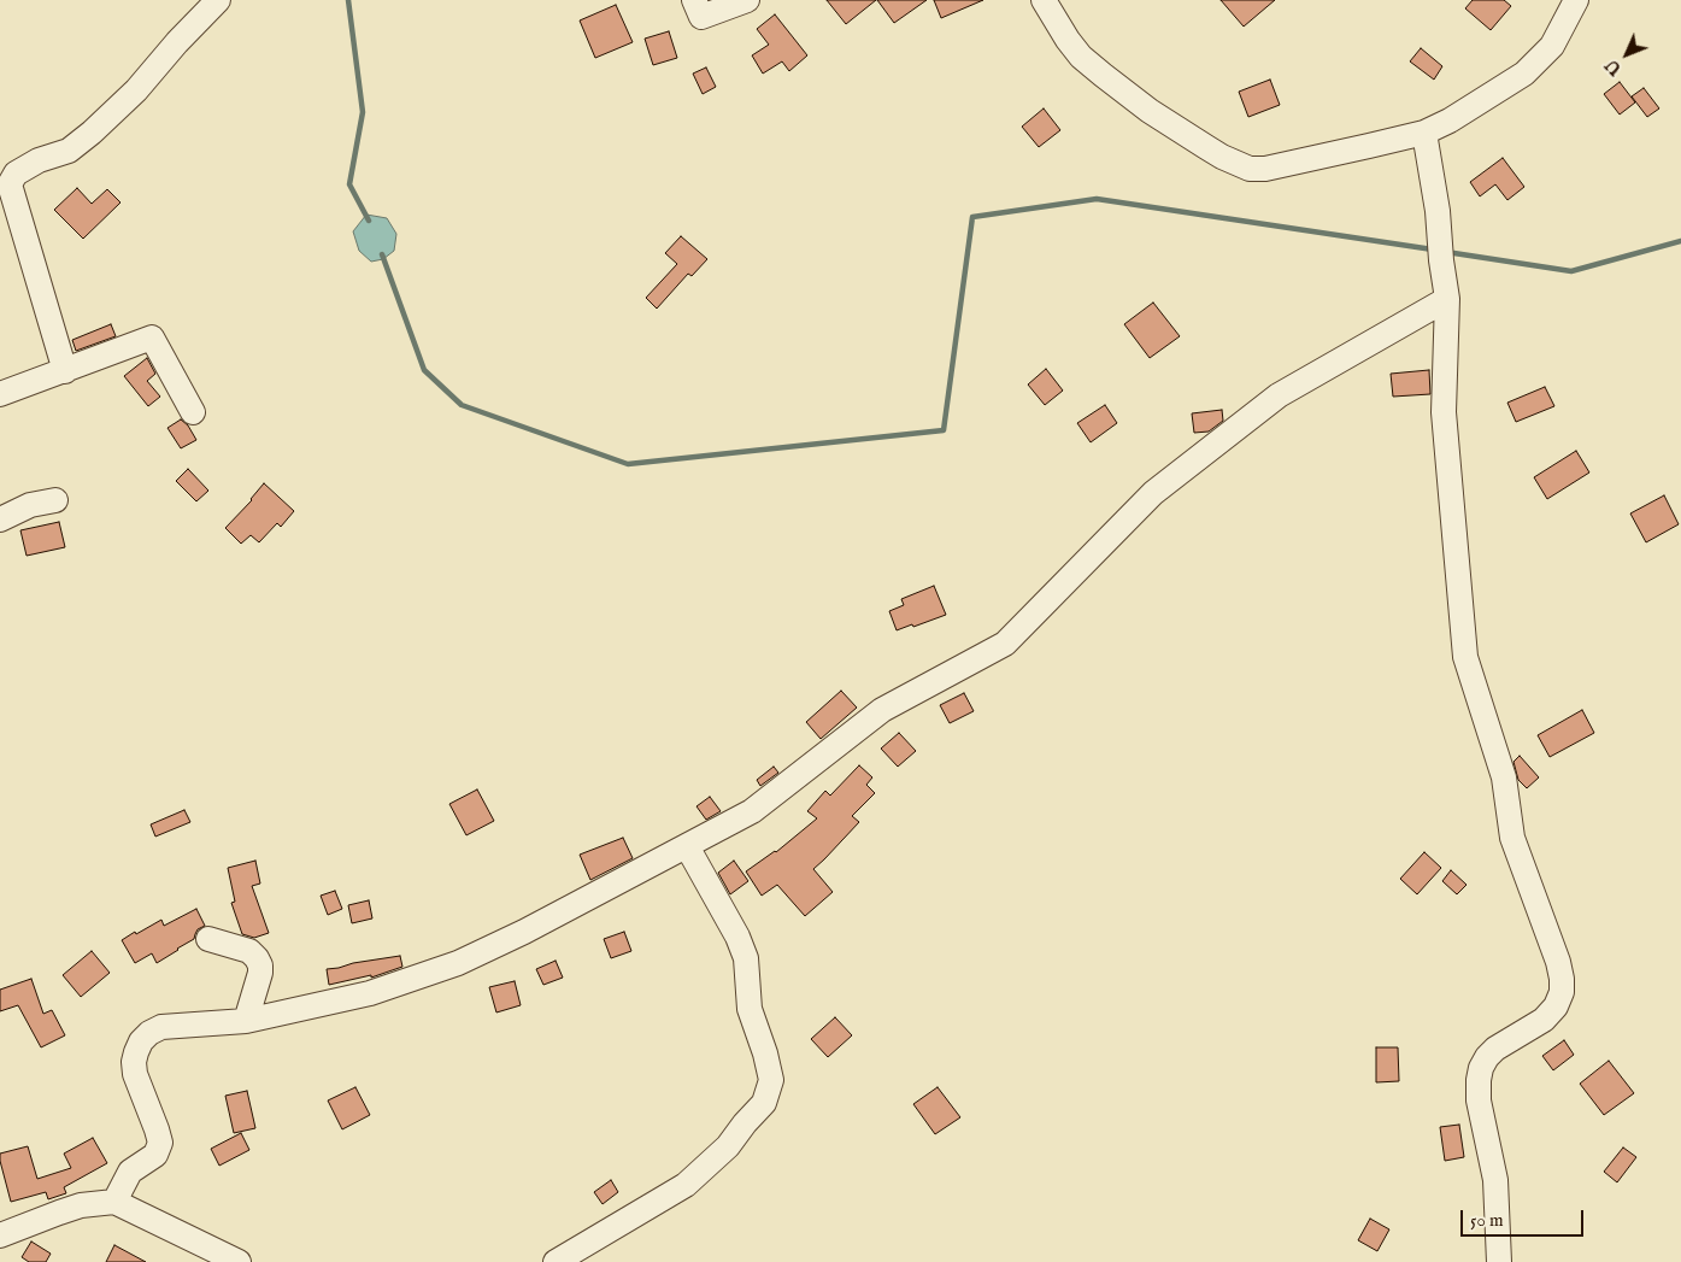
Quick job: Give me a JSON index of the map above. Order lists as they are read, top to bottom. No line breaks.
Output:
{"scale_bar":"50 m","north":"bottom left"}
